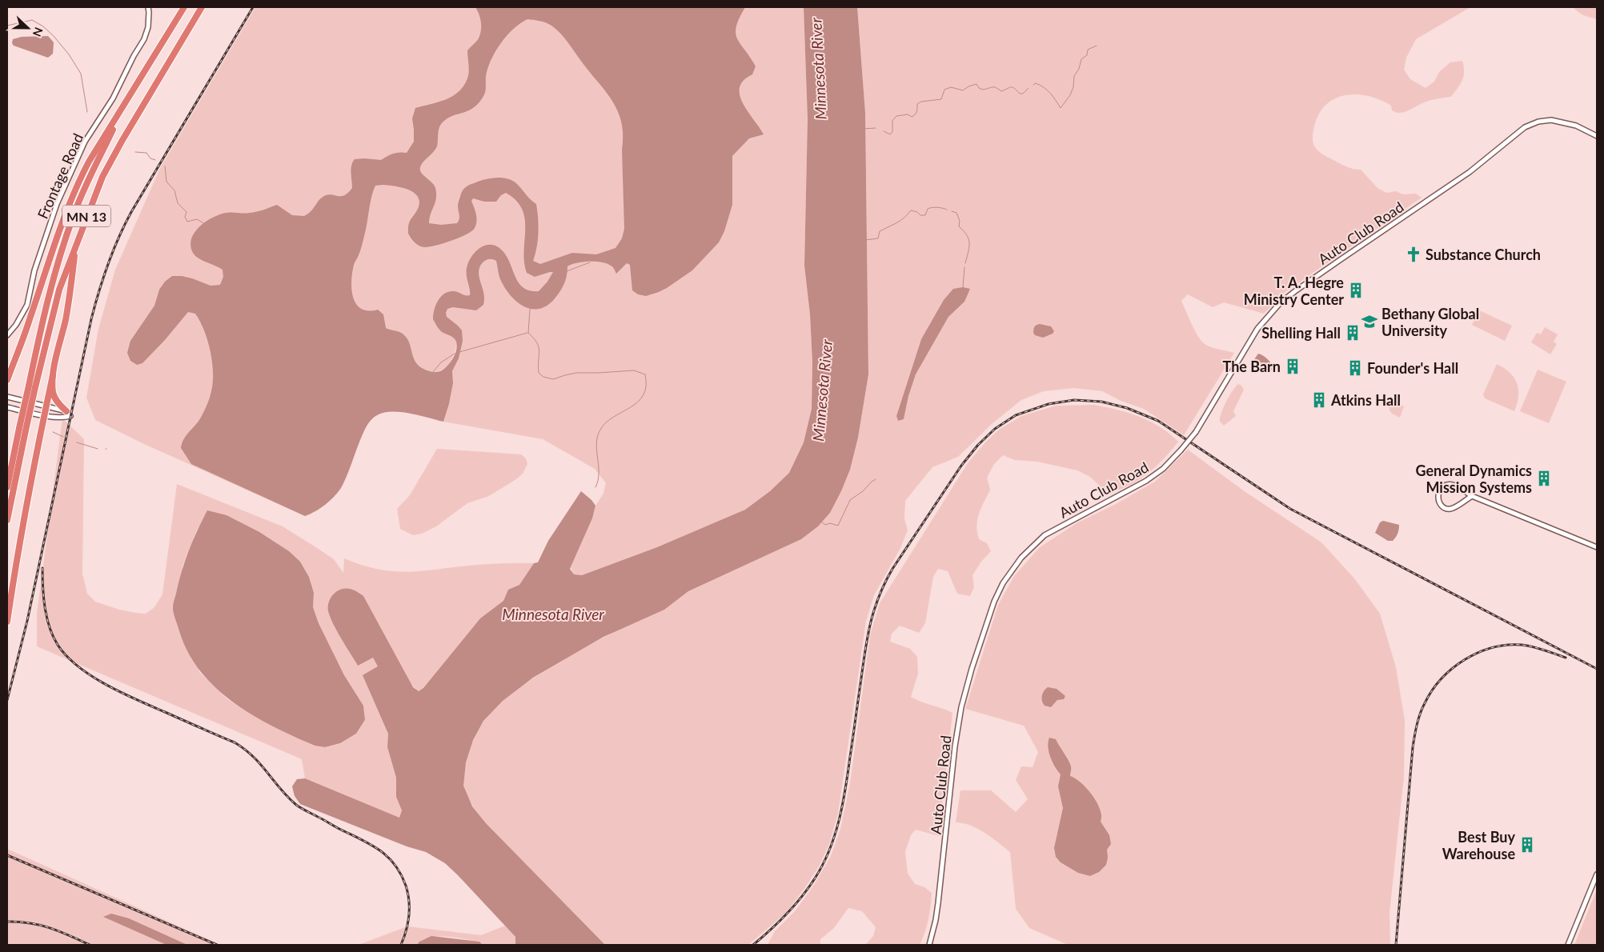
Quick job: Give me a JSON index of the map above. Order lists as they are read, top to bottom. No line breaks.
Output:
{"streets":{"highway":["MN 13"],"street":["Frontage Road","Auto Club Road"]},"water":["Minnesota River"],"places":{"church":["Substance Church"],"building":["T. A. Hegre Ministry Center","Shelling Hall","The Barn","Founder's Hall","Atkins Hall","General Dynamics Mission Systems","Best Buy Warehouse"],"school or university":["Bethany Global University"]},"north":"right"}
